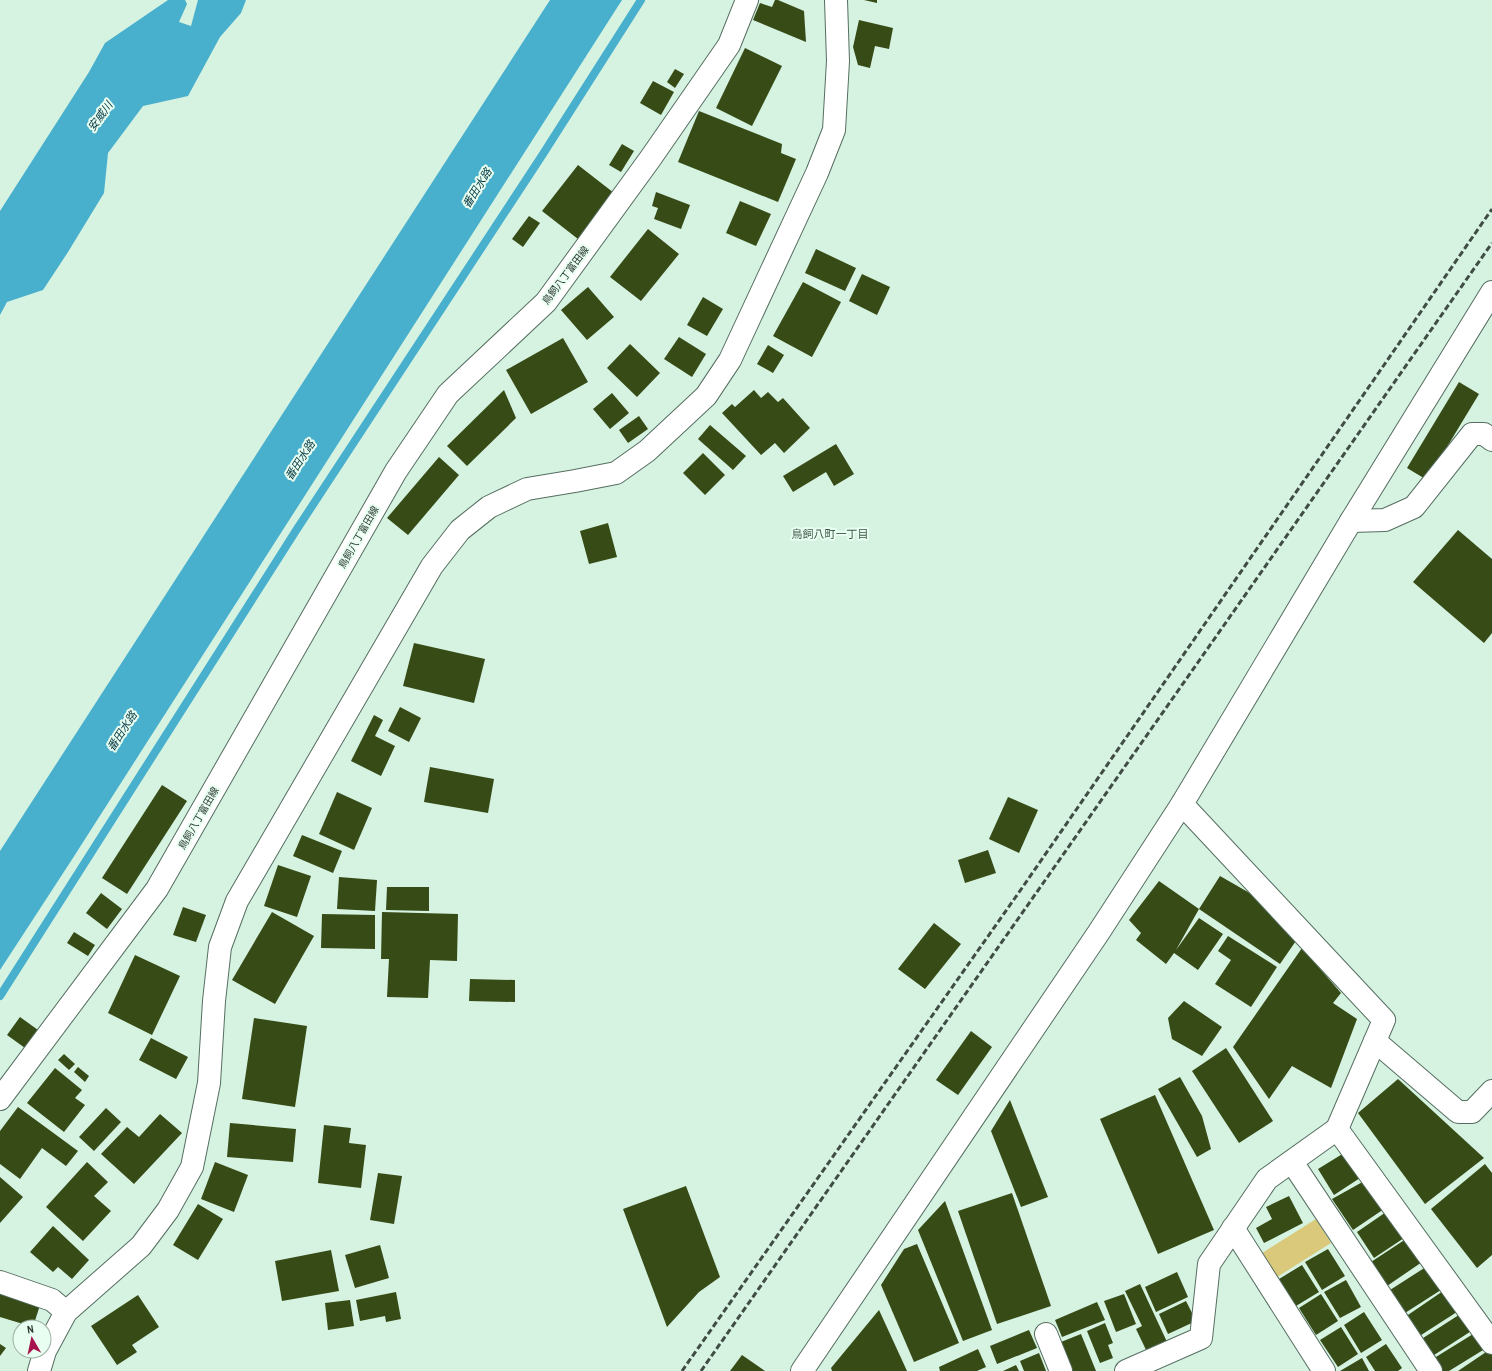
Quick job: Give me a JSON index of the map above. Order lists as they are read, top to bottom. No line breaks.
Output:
{"streets":{"street":["鳥飼八丁富田線"]},"districts":["鳥飼八町一丁目"],"water":["安威川","番田水路"],"north":"top"}
